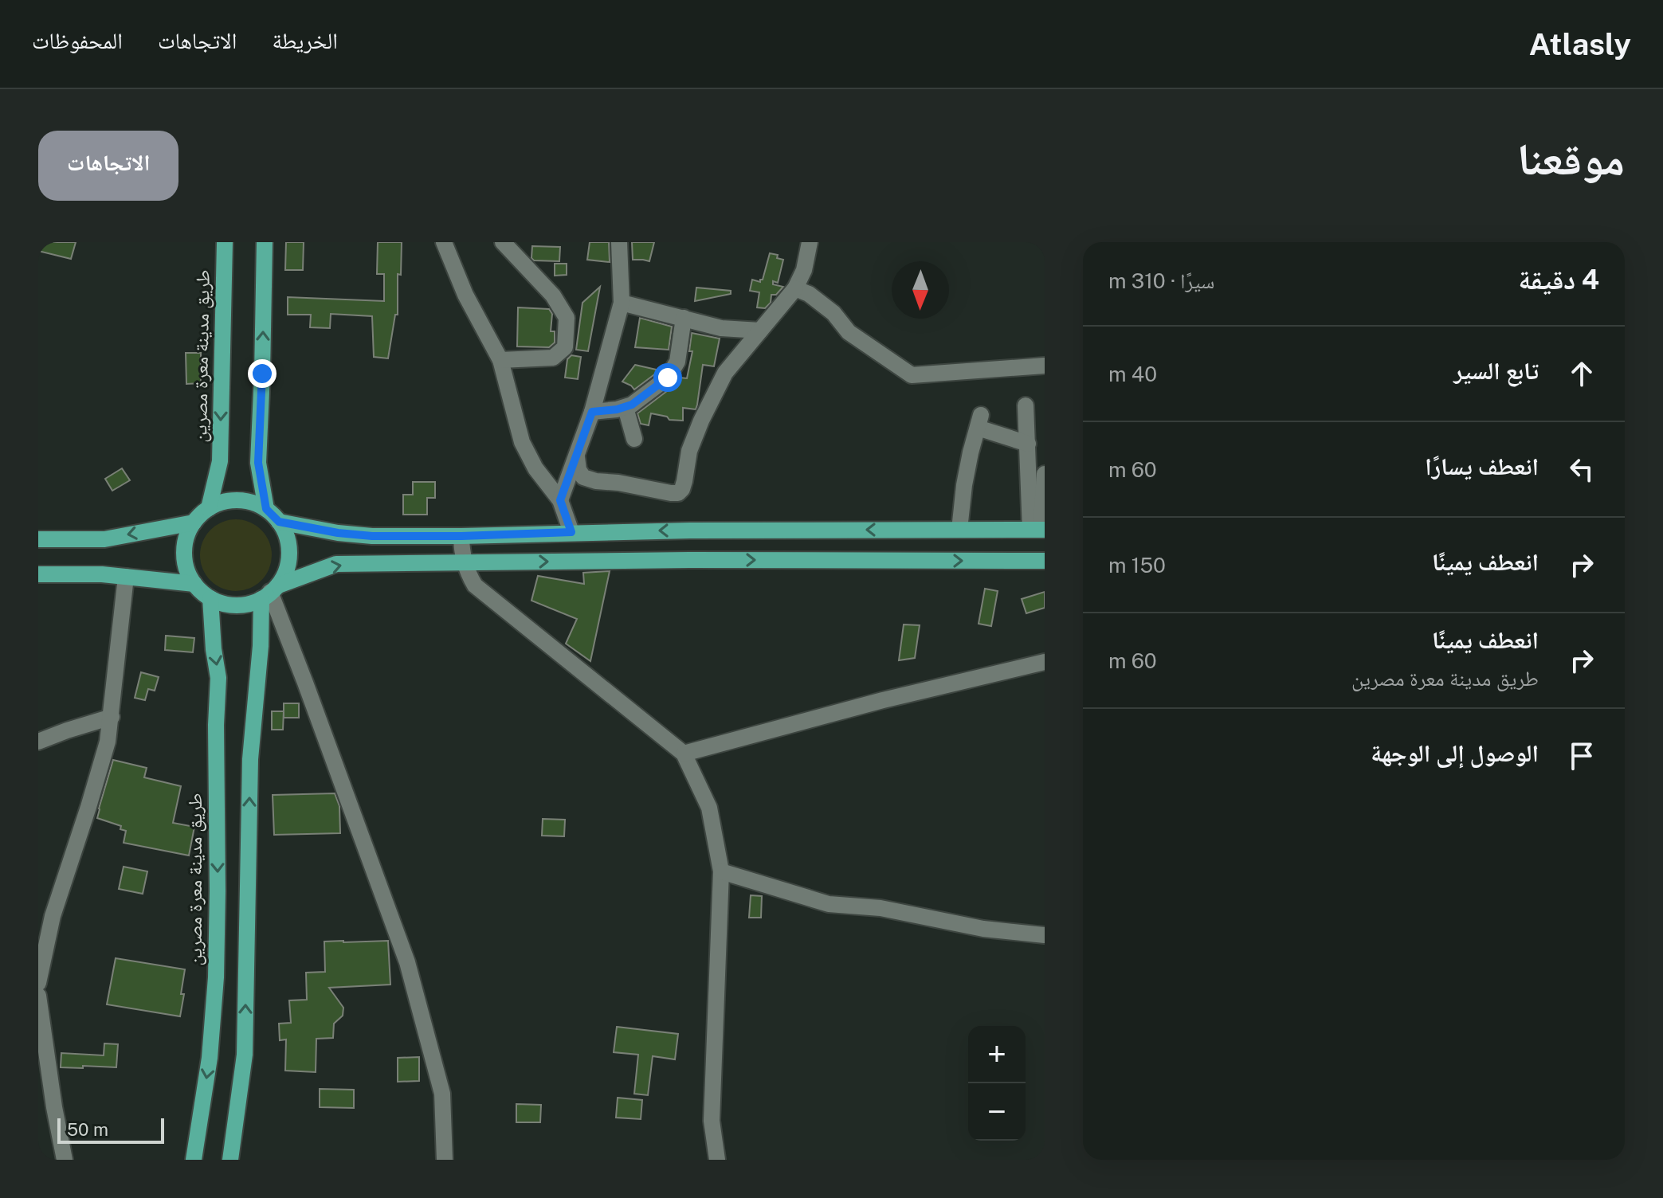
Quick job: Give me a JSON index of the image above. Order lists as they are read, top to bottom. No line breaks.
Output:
{"streets":{"main road":["طريق مدينة معرة مصرين"]},"scale_bar":"50 m","north":"bottom","page":{"header":"Atlasly","nav":["الخريطة","الاتجاهات","المحفوظات"],"title":"موقعنا","buttons":"الاتجاهات","heading":["4 دقيقة","سيرًا · 310 m"],"list":[["تابع السير","40 m"],["انعطف يسارًا","60 m"],["انعطف يمينًا","150 m"],["انعطف يمينًا","طريق مدينة معرة مصرين","60 m"],"الوصول إلى الوجهة"],"map_buttons":["+","−"],"scale":"50 m"}}
